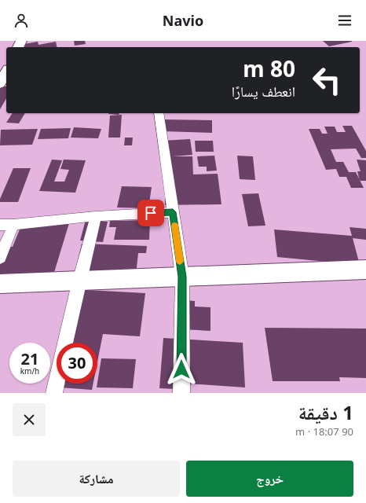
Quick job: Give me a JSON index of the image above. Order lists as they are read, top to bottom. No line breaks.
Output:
{"page":{"header":"Navio","turn":["80 m","انعطف يسارًا"],"speed":"21 km/h","limit":"30","heading":["1 دقيقة","90 m · 18:07"],"buttons":["خروج","مشاركة"]}}
